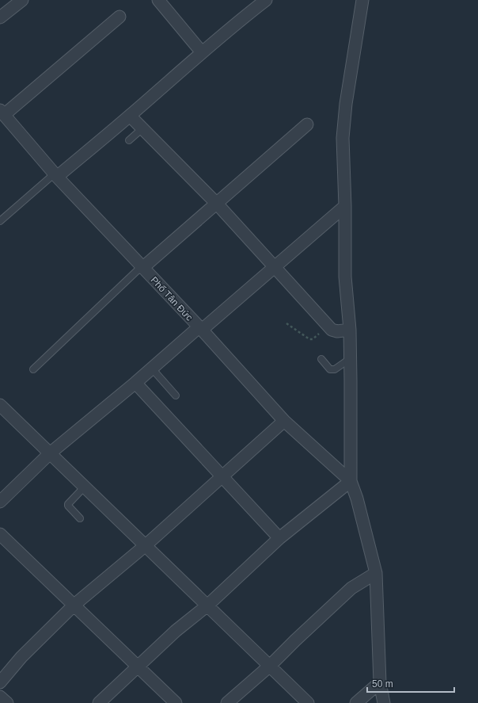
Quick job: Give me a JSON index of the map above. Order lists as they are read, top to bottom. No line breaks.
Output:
{"streets":{"street":["Phố Tân Đức"]},"scale_bar":"50 m"}
